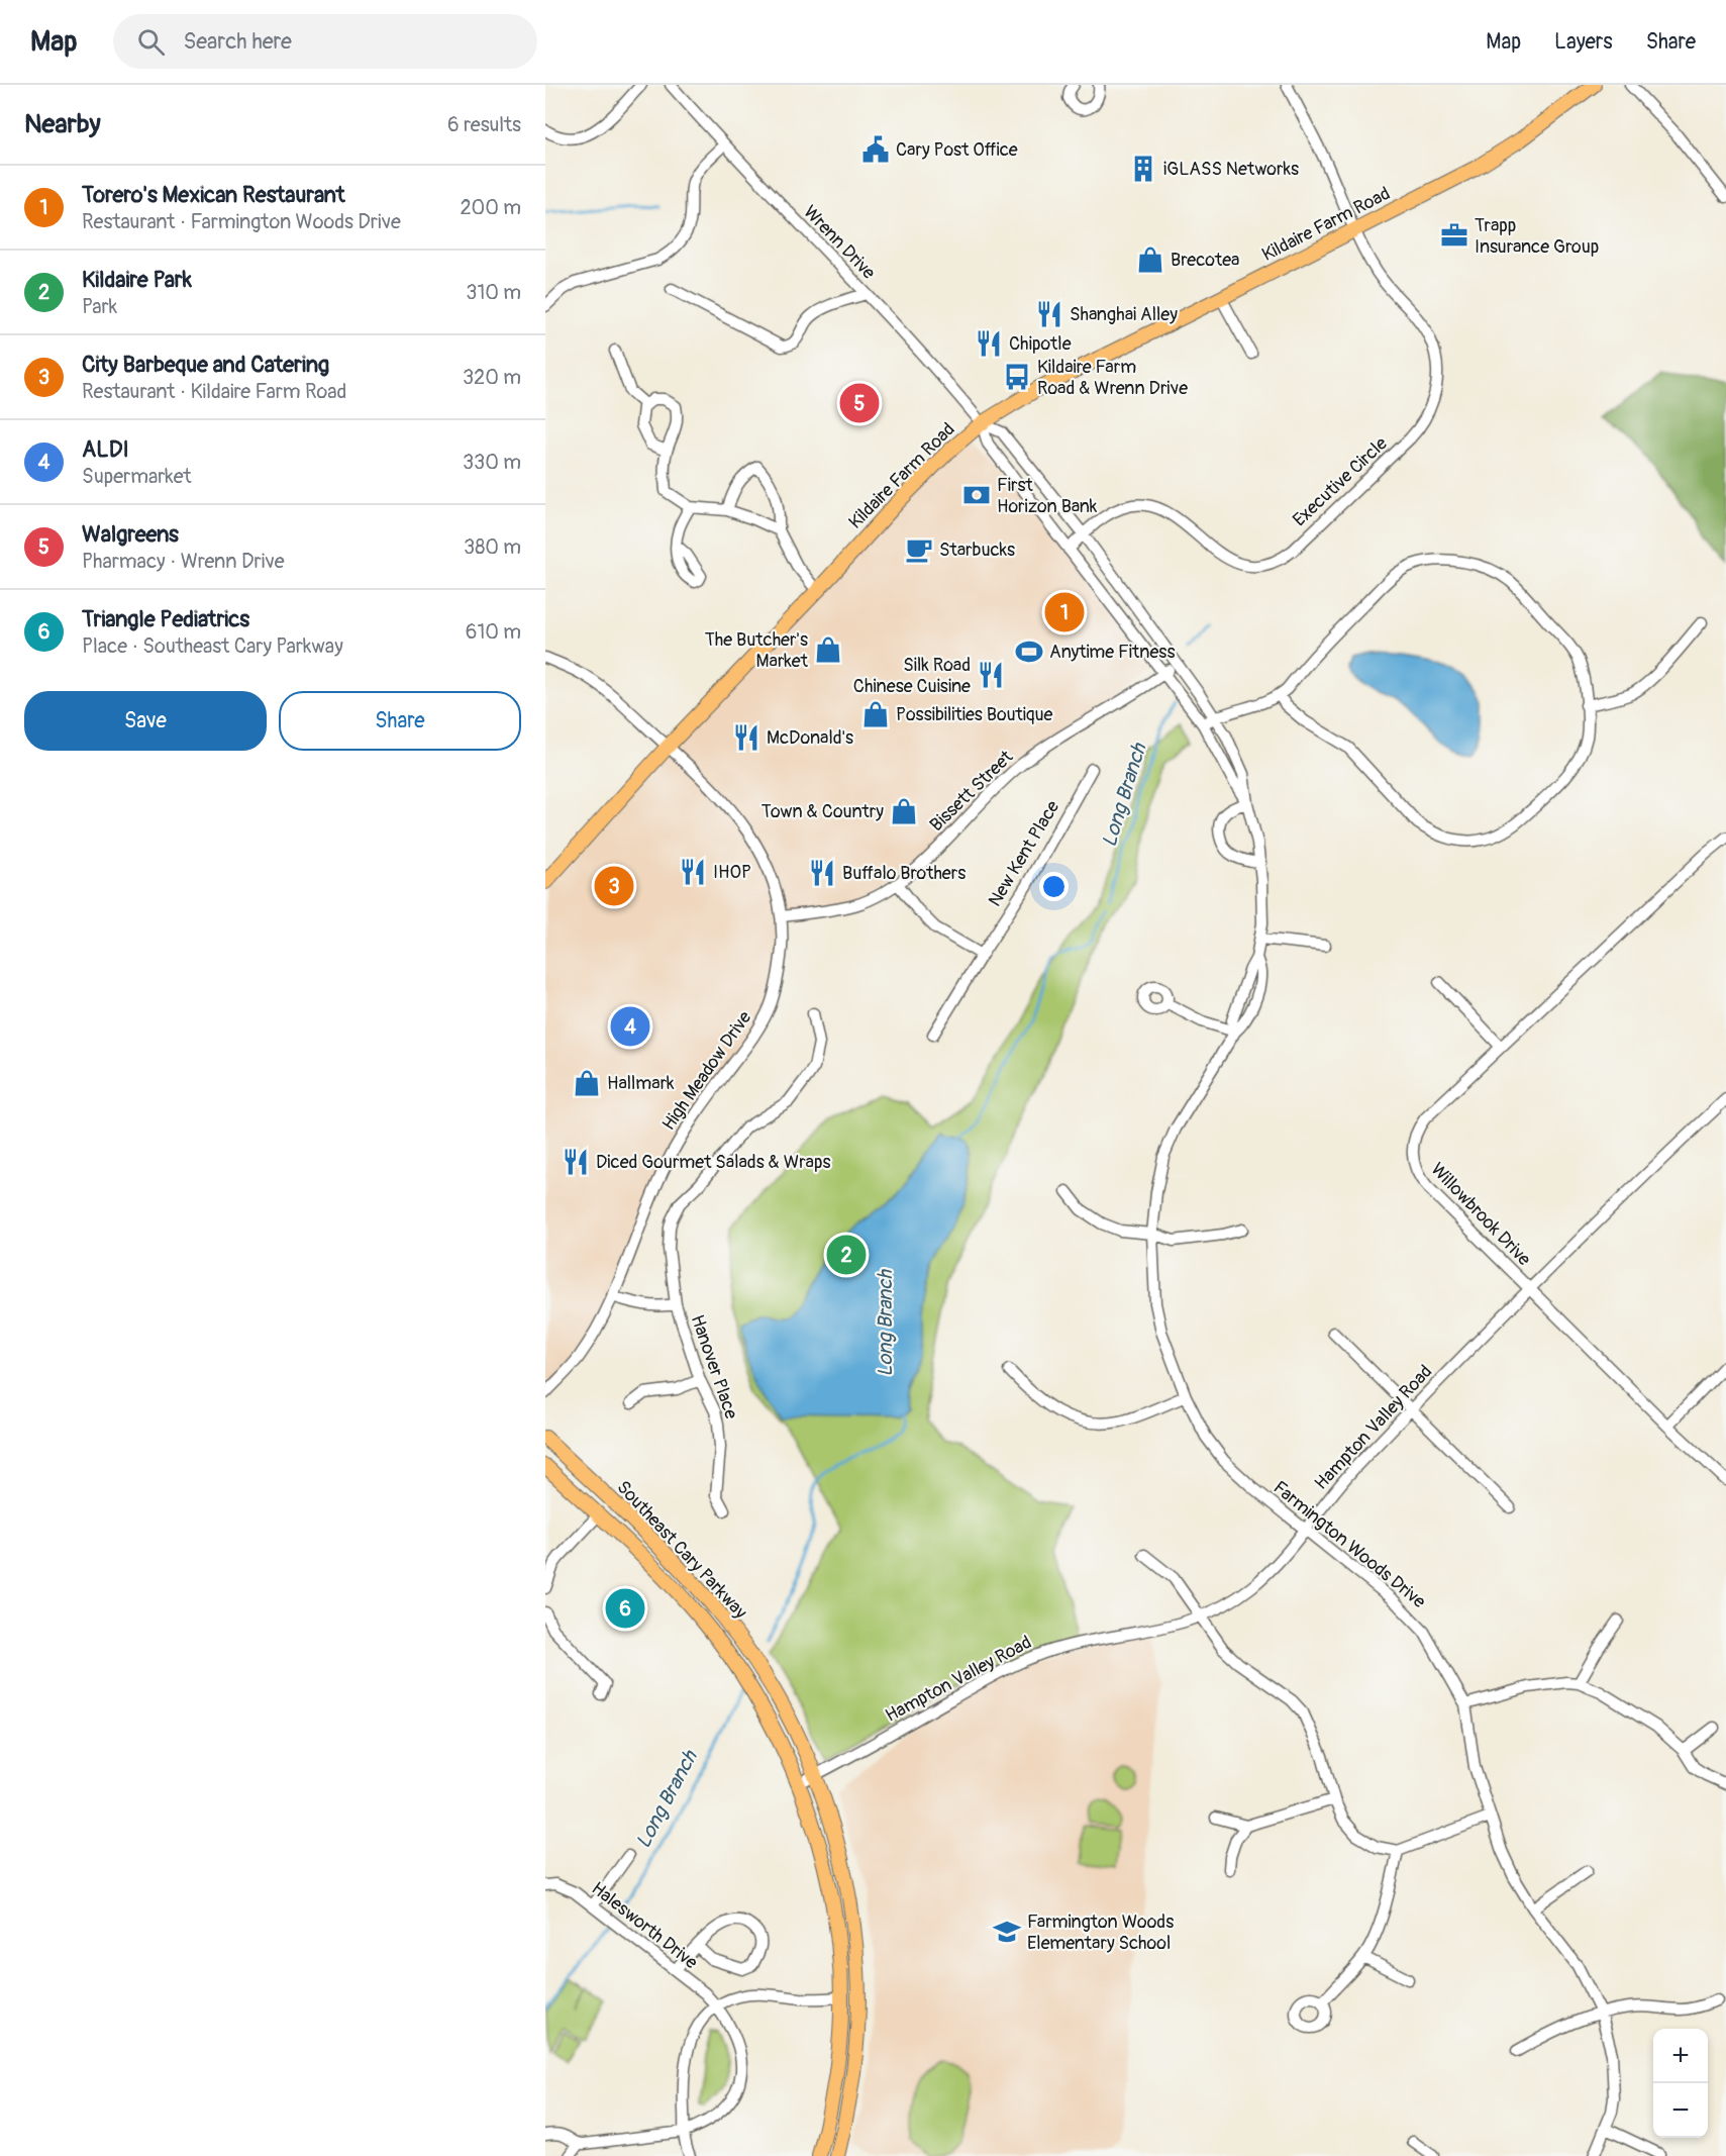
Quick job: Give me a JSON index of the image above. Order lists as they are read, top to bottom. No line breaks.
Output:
{"streets":{"main road":["Kildaire Farm Road","Southeast Cary Parkway"],"street":["Wrenn Drive","Executive Circle","Bissett Street","New Kent Place","High Meadow Drive","Willowbrook Drive","Hanover Place","Hampton Valley Road","Farmington Woods Drive","Halesworth Drive"]},"crossings":[["Kildaire Farm Road","Wrenn Drive"],["Kildaire Farm Road","Executive Circle"],["Kildaire Farm Road","High Meadow Drive"],["Kildaire Farm Road","Farmington Woods Drive"],["Wrenn Drive","Farmington Woods Drive"],["Executive Circle","Farmington Woods Drive"],["Bissett Street","High Meadow Drive"],["Bissett Street","Farmington Woods Drive"],["High Meadow Drive","Hanover Place"],["Willowbrook Drive","Hampton Valley Road"],["Hampton Valley Road","Farmington Woods Drive"],["Hampton Valley Road","Southeast Cary Parkway"]],"water":["Long Branch"],"places":{"public building":["Cary Post Office"],"building":["iGLASS Networks"],"office":["Trapp Insurance Group"],"shop":["Brecotea","The Butcher's Market","Possibilities Boutique","Town & Country","Hallmark"],"restaurant":["Shanghai Alley","Chipotle","Silk Road Chinese Cuisine","McDonald's","IHOP","Buffalo Brothers","Diced Gourmet Salads & Wraps"],"bus stop":["Kildaire Farm Road & Wrenn Drive"],"bank":["First Horizon Bank"],"cafe":["Starbucks"],"sports":["Anytime Fitness"],"school or university":["Farmington Woods Elementary School"]},"page":{"header":"Map","search":"Search here","nav":["Map","Layers","Share"],"heading":["Nearby","6 results"],"list":[{"mark":"1","name":"Torero's Mexican Restaurant","note":"Restaurant · Farmington Woods Drive","value":"200 m"},{"mark":"2","name":"Kildaire Park","note":"Park","value":"310 m"},{"mark":"3","name":"City Barbeque and Catering","note":"Restaurant · Kildaire Farm Road","value":"320 m"},{"mark":"4","name":"ALDI","note":"Supermarket","value":"330 m"},{"mark":"5","name":"Walgreens","note":"Pharmacy · Wrenn Drive","value":"380 m"},{"mark":"6","name":"Triangle Pediatrics","note":"Place · Southeast Cary Parkway","value":"610 m"}],"pins":["5","1","3","4","2","6"],"buttons":["Save","Share"],"map_buttons":["+","−"]}}
